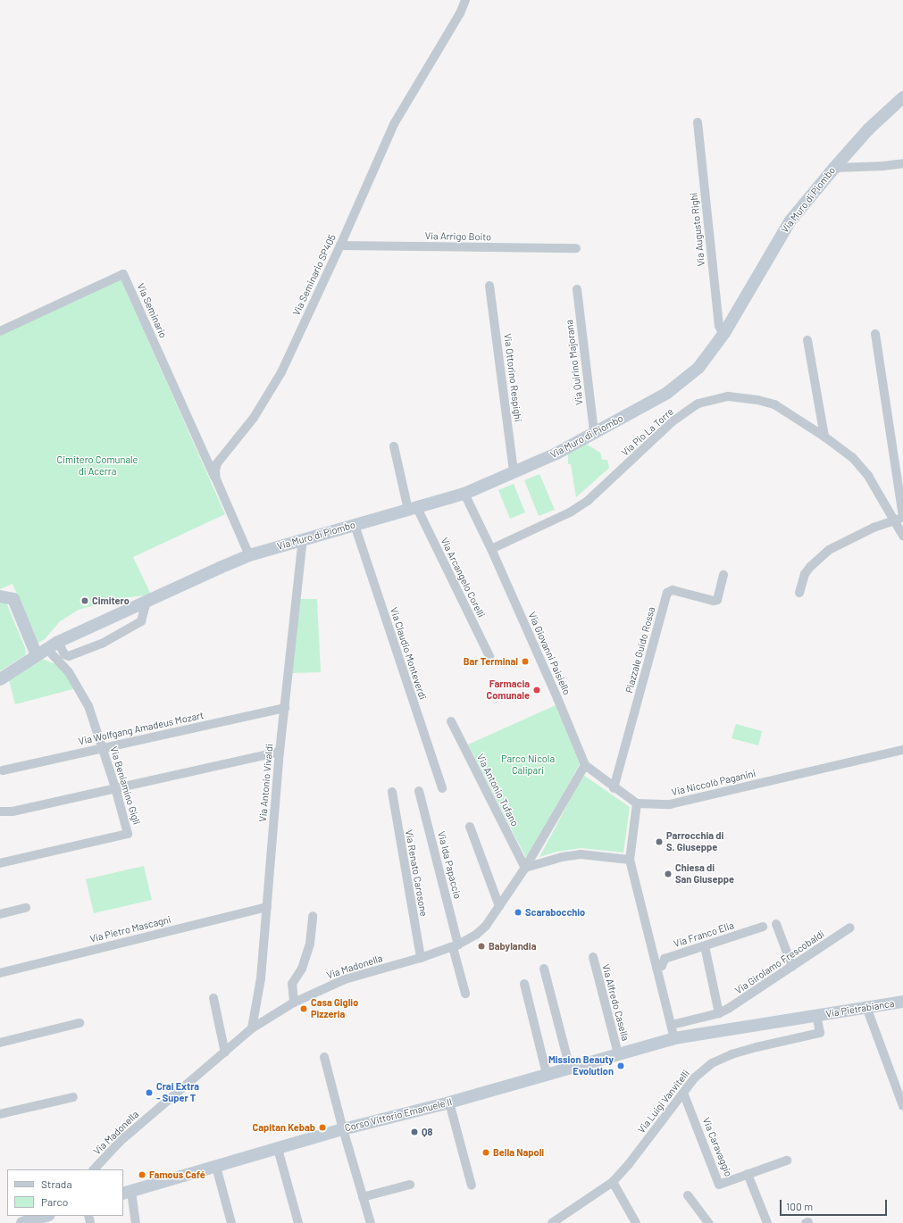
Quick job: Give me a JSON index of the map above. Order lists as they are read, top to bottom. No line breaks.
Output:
{"streets":{"street":["Via Muro di Piombo","Via Augusto Righi","Via Arrigo Boito","Via Seminario SP405","Via Seminario","Via Quirino Majorana","Via Ottorino Respighi","Via Pio La Torre","Via Arcangelo Corelli","Piazzale Guido Rossa","Via Claudio Monteverdi","Via Giovanni Paisiello","Via Wolfgang Amadeus Mozart","Via Antonio Vivaldi","Via Niccolò Paganini","Via Beniamino Gigli","Via Antonio Tufano","Via Ida Papaccio","Via Renato Carosone","Via Pietro Mascagni","Via Franco Elia","Via Girolamo Frescobaldi","Via Madonella","Via Alfredo Casella","Via Pietrabianca","Via Luigi Vanvitelli","Corso Vittorio Emanuele II","Via Caravaggio"]},"crossings":[["Via Muro di Piombo","Via Augusto Righi"],["Via Muro di Piombo","Via Seminario SP405"],["Via Muro di Piombo","Via Quirino Majorana"],["Via Muro di Piombo","Via Ottorino Respighi"],["Via Muro di Piombo","Via Arcangelo Corelli"],["Via Muro di Piombo","Via Claudio Monteverdi"],["Via Muro di Piombo","Via Giovanni Paisiello"],["Via Muro di Piombo","Via Antonio Vivaldi"],["Via Muro di Piombo","Via Beniamino Gigli"],["Via Arrigo Boito","Via Seminario SP405"],["Via Seminario SP405","Via Seminario"],["Via Pio La Torre","Via Giovanni Paisiello"],["Piazzale Guido Rossa","Via Giovanni Paisiello"],["Via Giovanni Paisiello","Via Niccolò Paganini"],["Via Giovanni Paisiello","Via Madonella"],["Via Wolfgang Amadeus Mozart","Via Antonio Vivaldi"],["Via Wolfgang Amadeus Mozart","Via Beniamino Gigli"],["Via Antonio Vivaldi","Via Pietro Mascagni"],["Via Antonio Vivaldi","Via Madonella"],["Via Antonio Tufano","Via Madonella"],["Via Ida Papaccio","Via Madonella"],["Via Renato Carosone","Via Madonella"],["Via Alfredo Casella","Corso Vittorio Emanuele II"],["Via Pietrabianca","Via Luigi Vanvitelli"],["Via Pietrabianca","Corso Vittorio Emanuele II"],["Via Luigi Vanvitelli","Via Caravaggio"]],"parks":["Cimitero Comunale di Acerra","Parco Nicola Calipari"],"places":["Cimitero","Bar Terminal","Farmacia Comunale","Parrocchia di S. Giuseppe","Chiesa di San Giuseppe","Scarabocchio","Babylandia","Casa Giglio Pizzeria","Mission Beauty Evolution","Crai Extra - Super T","Capitan Kebab","Q8","Bella Napoli","Famous Café"],"legend":["Strada","Parco"],"scale_bar":"100 m"}
